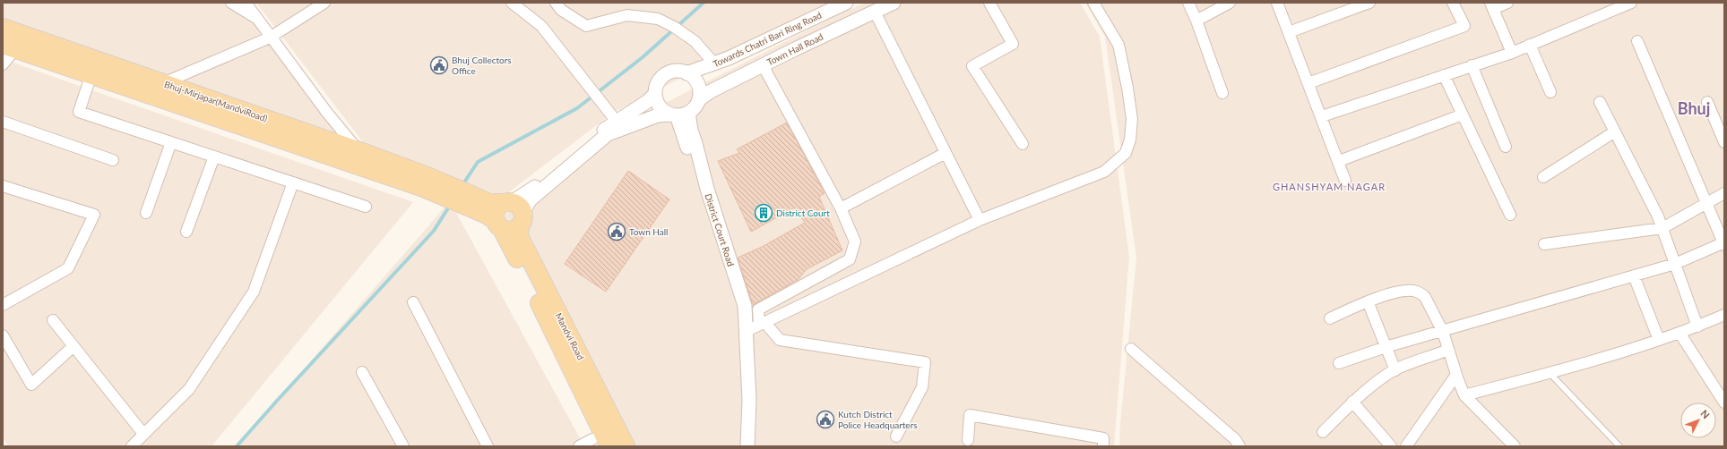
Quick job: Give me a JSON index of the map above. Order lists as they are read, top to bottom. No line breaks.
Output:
{"streets":{"main road":["Bhuj-Mirjapar(MandviRoad)","Mandvi Road"],"street":["Towards Chatri Bari Ring Road","Town Hall Road","District Court Road"]},"crossings":[["Towards Chatri Bari Ring Road","Town Hall Road"],["Towards Chatri Bari Ring Road","District Court Road"],["Town Hall Road","District Court Road"]],"districts":["Bhuj","GHANSHYAM NAGAR"],"places":{"public building":["Bhuj Collectors Office","Town Hall","Kutch District Police Headquarters"],"building":["District Court"]},"north":"top right"}
